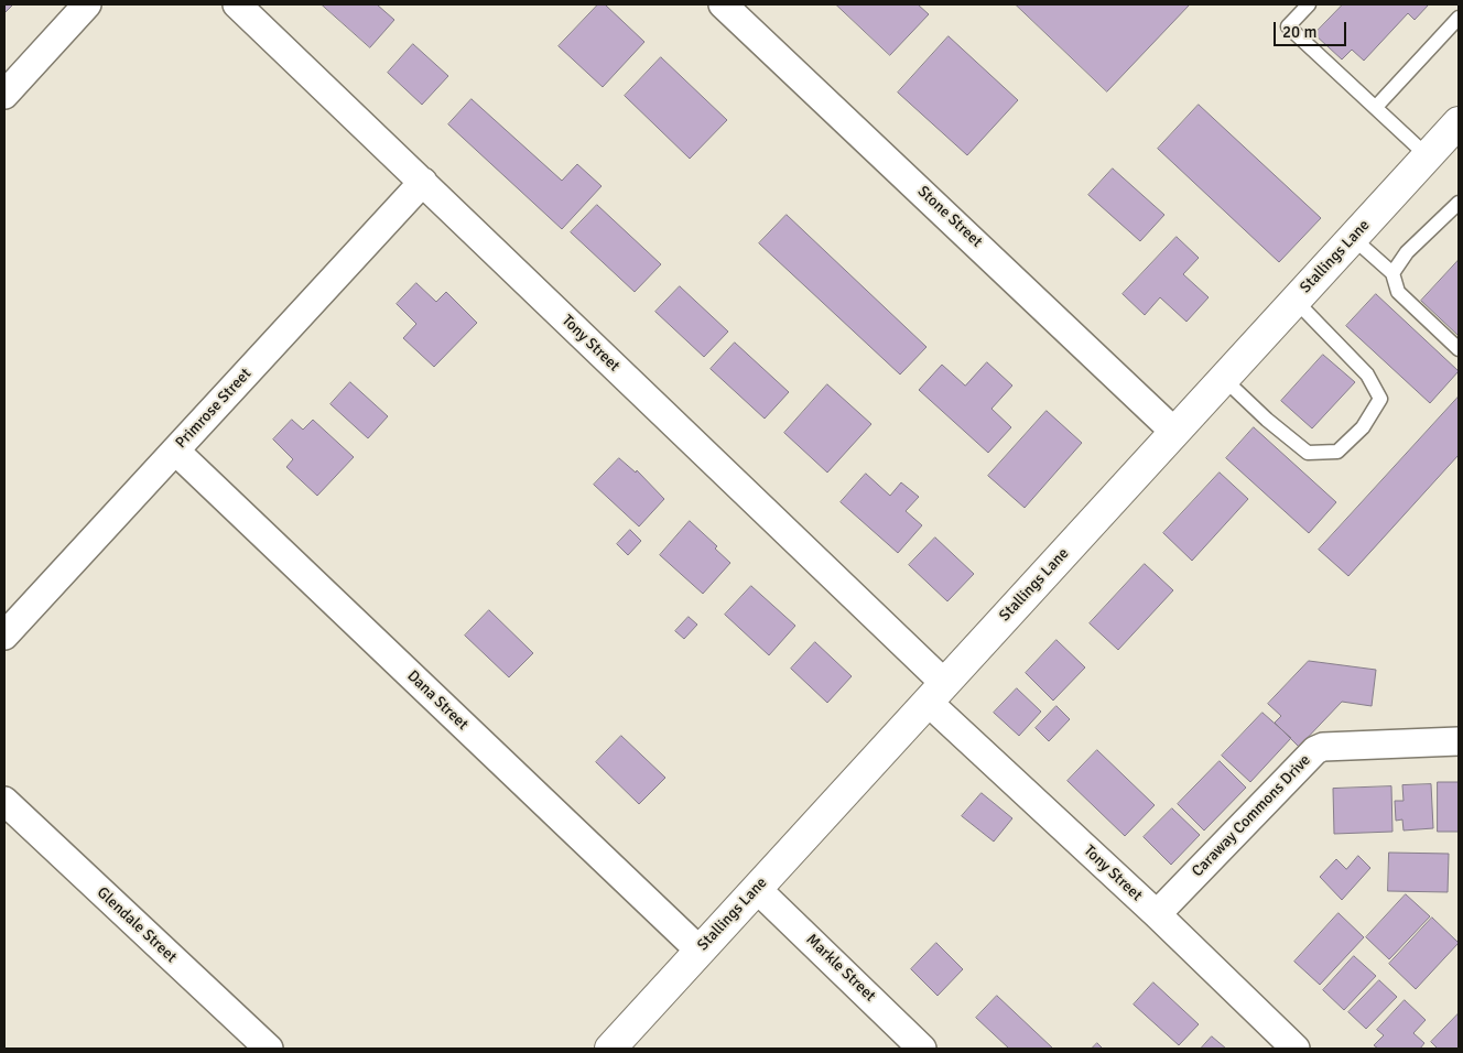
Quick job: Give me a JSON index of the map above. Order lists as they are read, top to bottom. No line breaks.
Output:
{"streets":{"street":["Stone Street","Stallings Lane","Tony Street","Primrose Street","Dana Street","Caraway Commons Drive","Glendale Street","Markle Street"]},"crossings":[["Stone Street","Stallings Lane"],["Stallings Lane","Tony Street"],["Stallings Lane","Dana Street"],["Stallings Lane","Markle Street"],["Tony Street","Primrose Street"],["Tony Street","Caraway Commons Drive"],["Primrose Street","Dana Street"]],"scale_bar":"20 m"}
